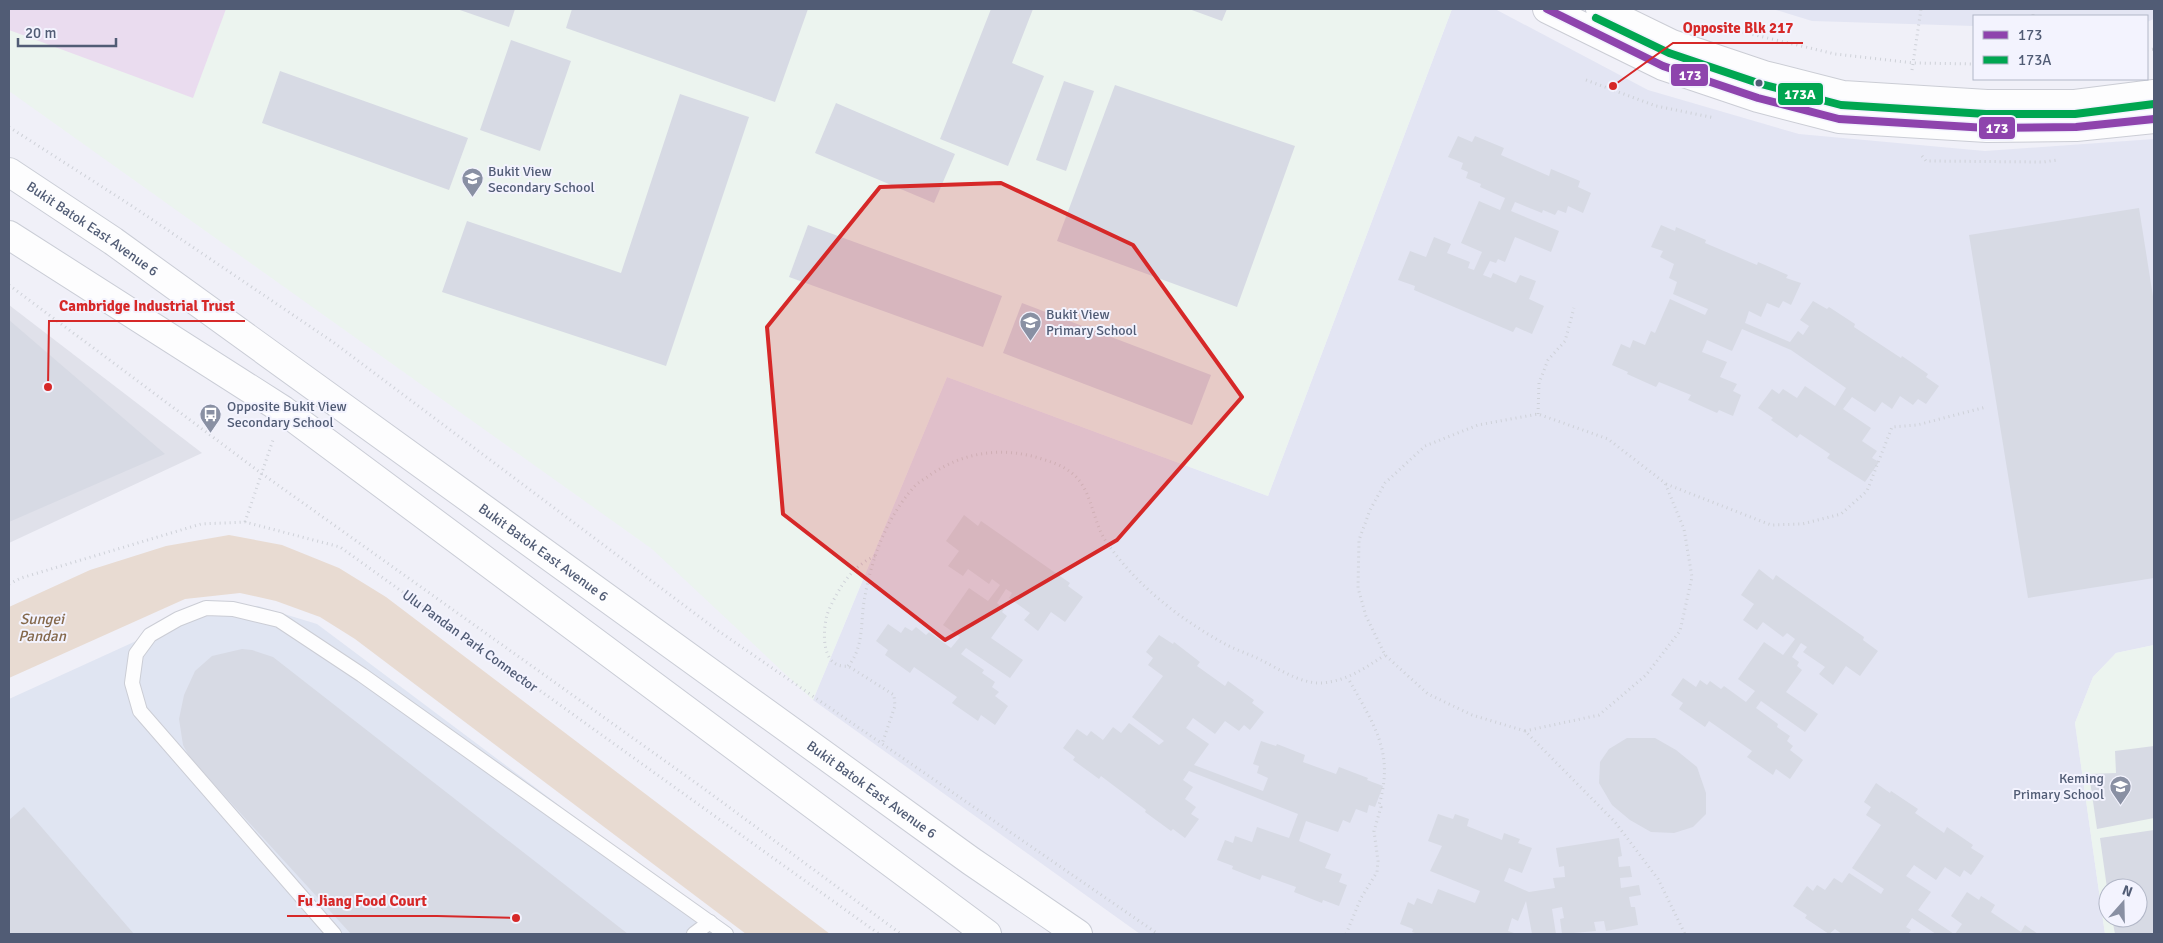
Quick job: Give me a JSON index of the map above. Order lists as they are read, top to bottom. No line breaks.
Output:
{"streets":{"main road":["Bukit Batok East Avenue 6"],"path":["Ulu Pandan Park Connector"]},"water":["Sungei Pandan"],"places":{"other":["Opposite Blk 217","Cambridge Industrial Trust","Fu Jiang Food Court"],"school or university":["Bukit View Secondary School","Bukit View Primary School","Keming Primary School"],"bus stop":["Opposite Bukit View Secondary School"]},"lines":["transit line 173","transit line 173A"],"legend":["173","173A"],"scale_bar":"20 m","north":"top"}
